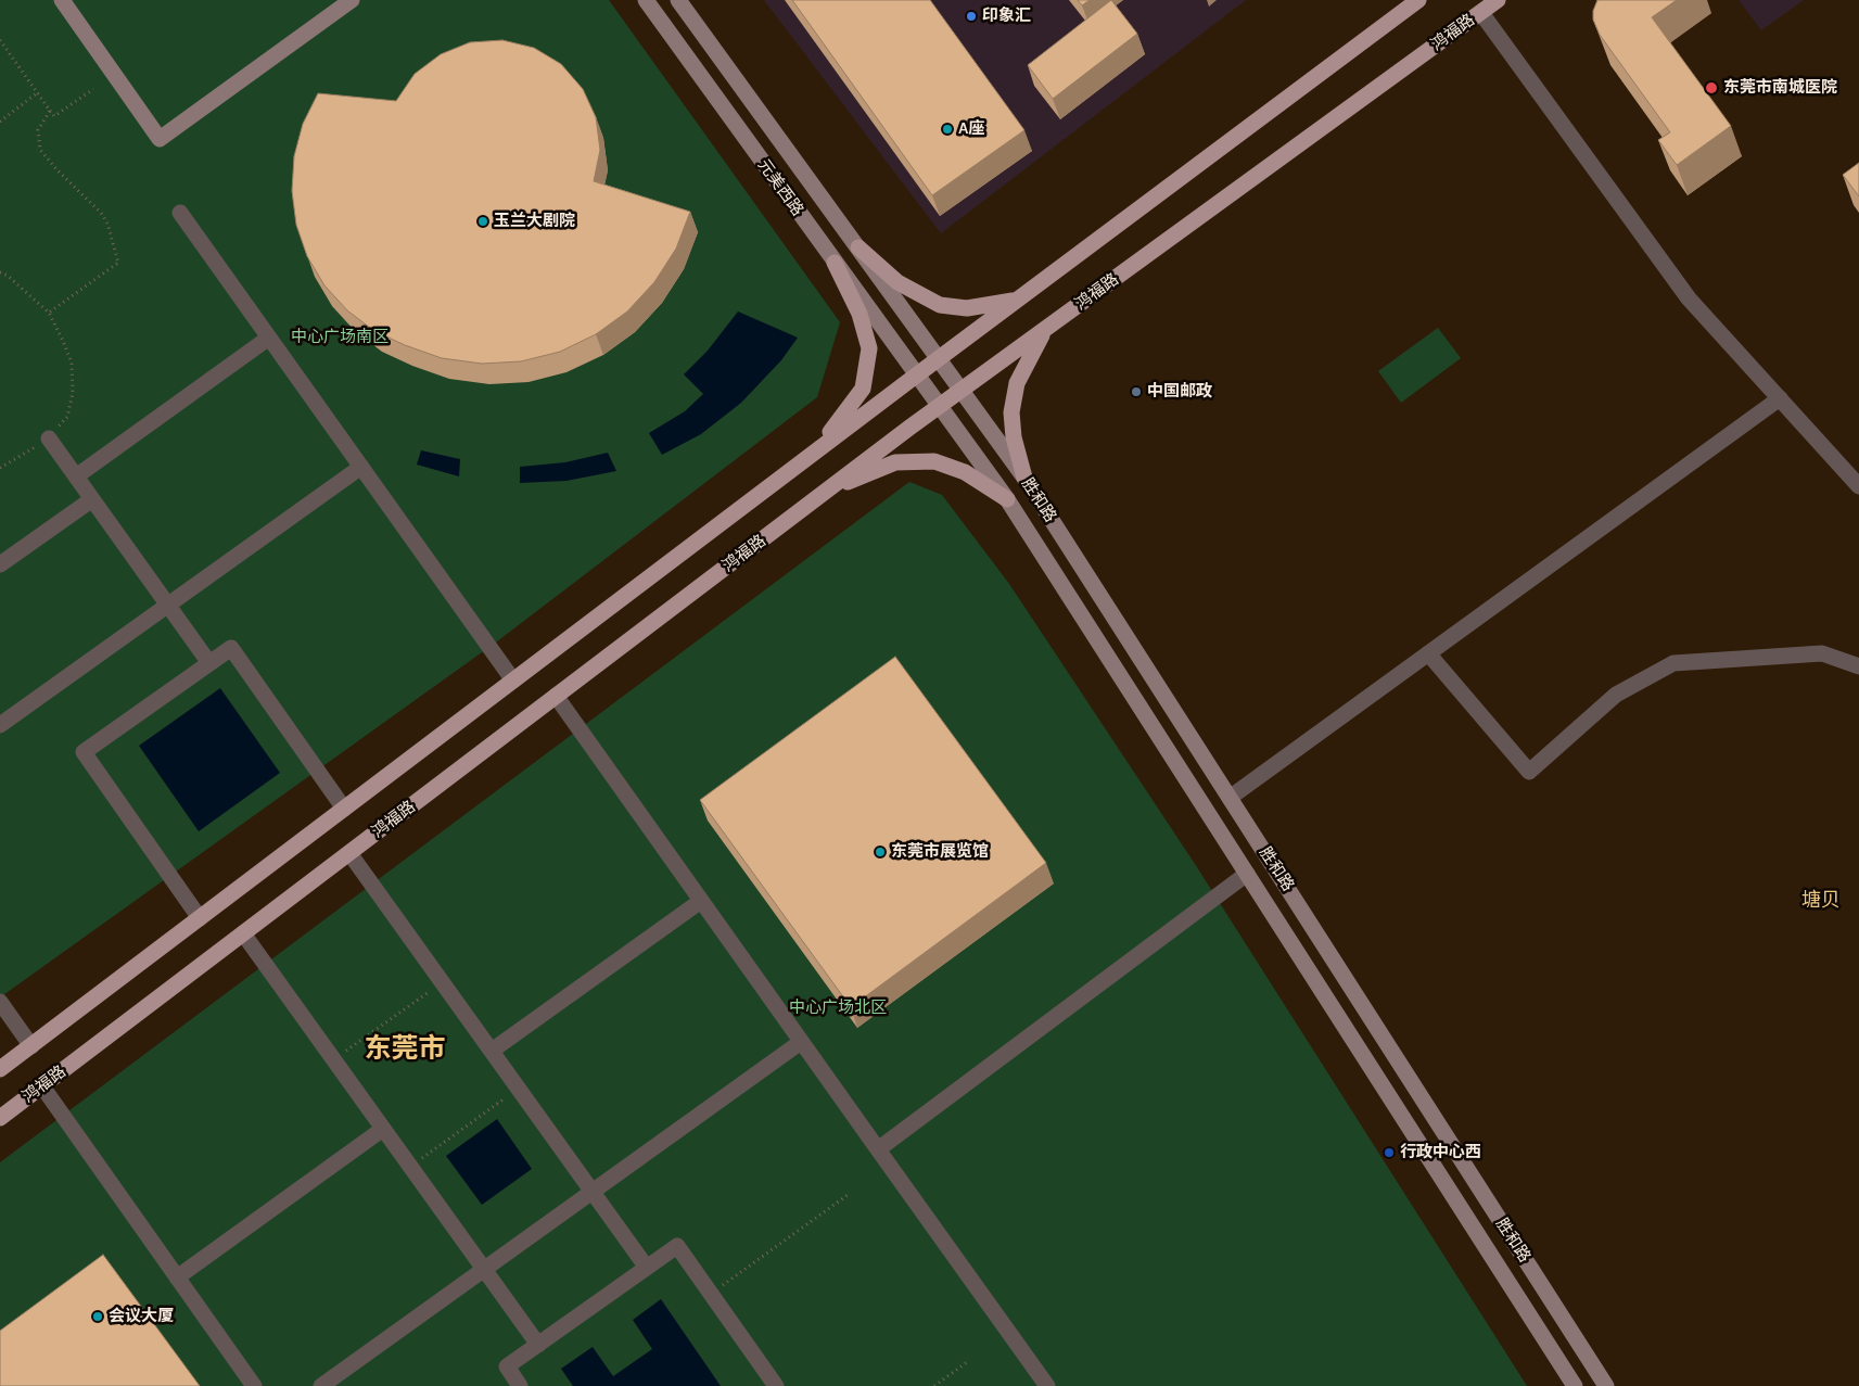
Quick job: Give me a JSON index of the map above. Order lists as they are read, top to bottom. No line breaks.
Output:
{"streets":{"main road":["鸿福路","元美西路","胜和路"]},"crossings":[["鸿福路","胜和路"],["元美西路","胜和路"]],"districts":["塘贝","东莞市"],"parks":["中心广场南区","中心广场北区"],"places":["印象汇","东莞市南城医院","A座","玉兰大剧院","中国邮政","东莞市展览馆","行政中心西","会议大厦"]}
